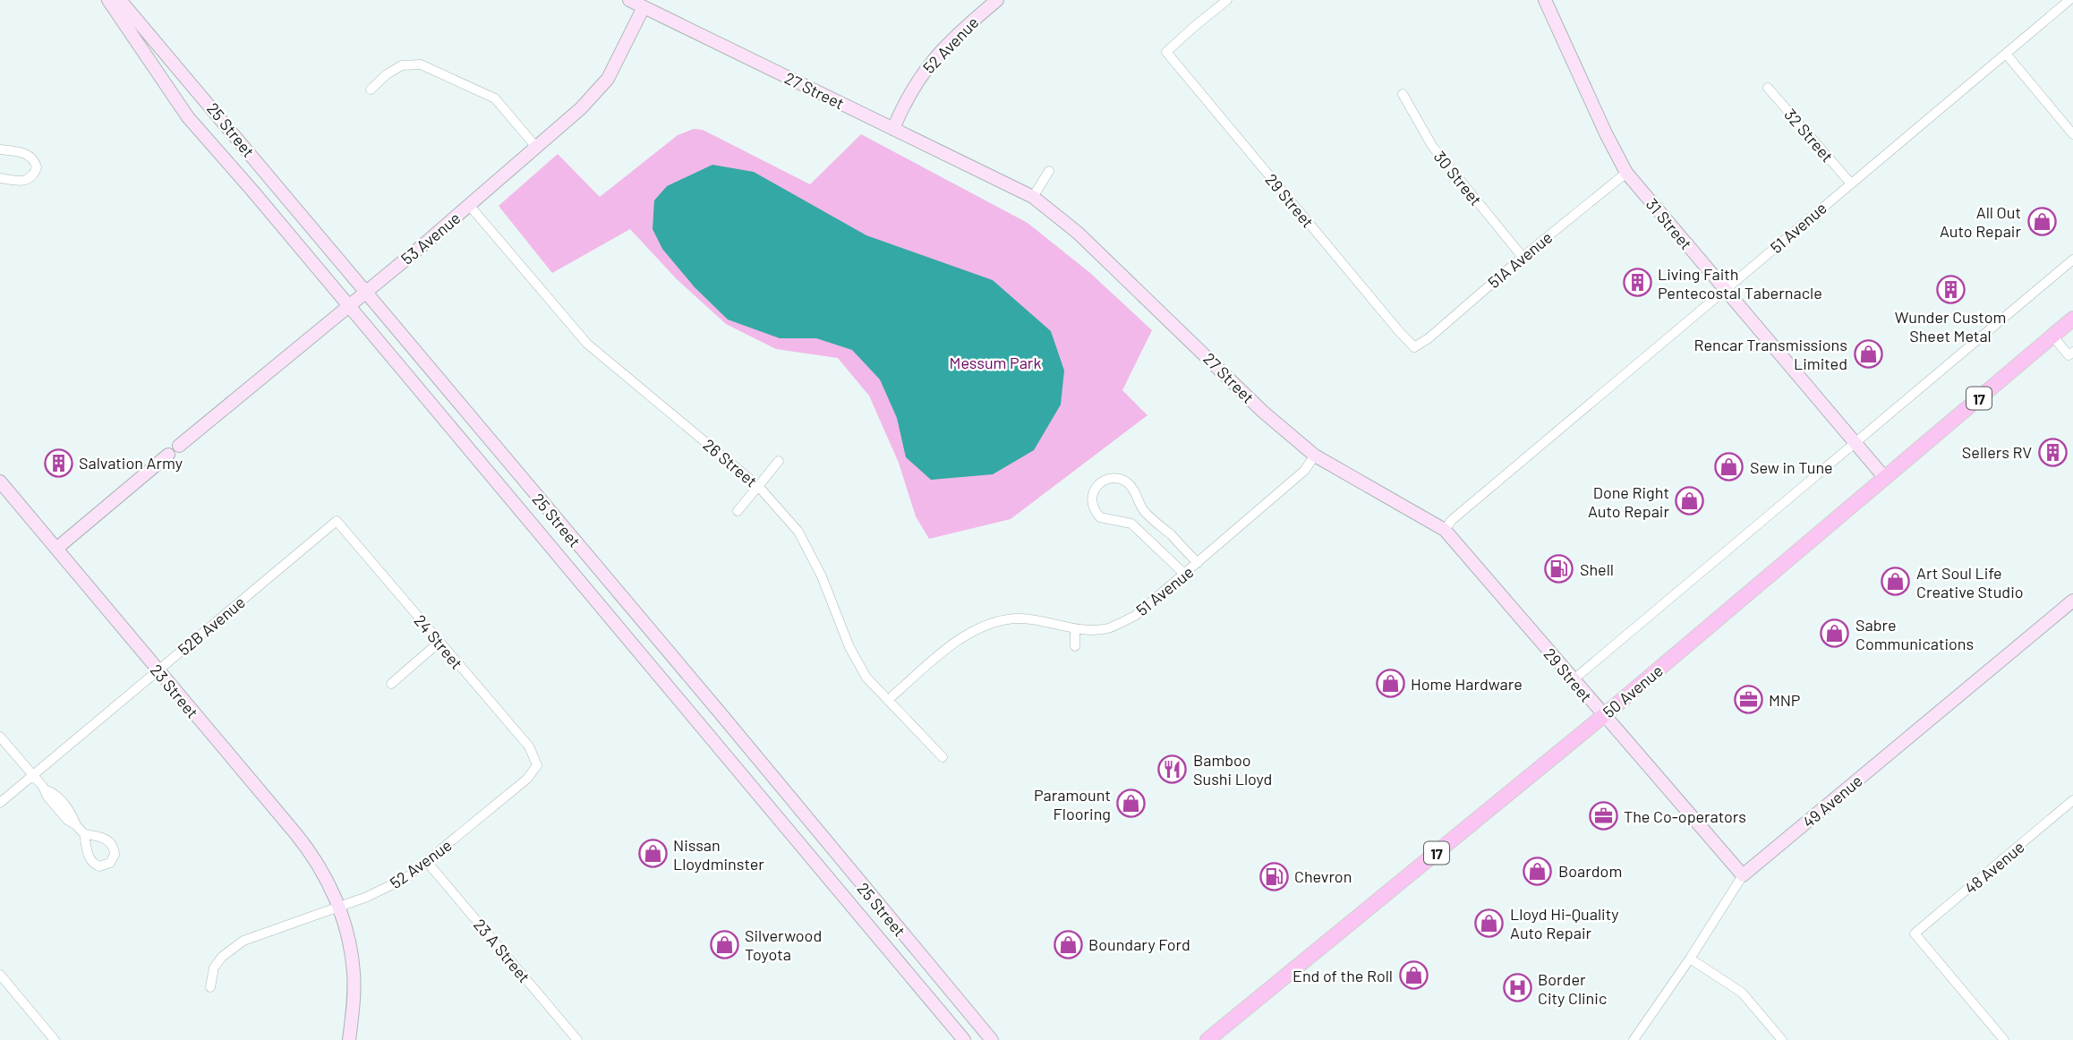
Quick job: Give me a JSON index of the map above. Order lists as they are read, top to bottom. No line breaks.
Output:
{"streets":{"main road":["17","50 Avenue"],"street":["52 Avenue","27 Street","25 Street","32 Street","30 Street","29 Street","31 Street","51 Avenue","53 Avenue","51A Avenue","26 Street","52B Avenue","24 Street","23 Street","49 Avenue","48 Avenue","23 A Street"]},"crossings":[["52 Avenue","27 Street"],["52 Avenue","24 Street"],["52 Avenue","23 Street"],["52 Avenue","23 A Street"],["27 Street","29 Street"],["27 Street","51 Avenue"],["27 Street","53 Avenue"],["25 Street","53 Avenue"],["32 Street","51 Avenue"],["30 Street","51A Avenue"],["29 Street","51 Avenue"],["29 Street","51A Avenue"],["29 Street","50 Avenue"],["29 Street","49 Avenue"],["31 Street","51 Avenue"],["31 Street","51A Avenue"],["31 Street","50 Avenue"],["51 Avenue","26 Street"],["53 Avenue","26 Street"],["52B Avenue","24 Street"],["52B Avenue","23 Street"]],"parks":["Messum Park"],"places":{"shop":["All Out Auto Repair","Rencar Transmissions Limited","Sew in Tune","Done Right Auto Repair","Art Soul Life Creative Studio","Sabre Communications","Home Hardware","Paramount Flooring","Nissan Lloydminster","Boardom","Lloyd Hi-Quality Auto Repair","Silverwood Toyota","Boundary Ford","End of the Roll"],"building":["Living Faith Pentecostal Tabernacle","Wunder Custom Sheet Metal","Sellers RV","Salvation Army"],"fuel station":["Shell","Chevron"],"office":["MNP","The Co-operators"],"restaurant":["Bamboo Sushi Lloyd"],"hospital":["Border City Clinic"]}}
